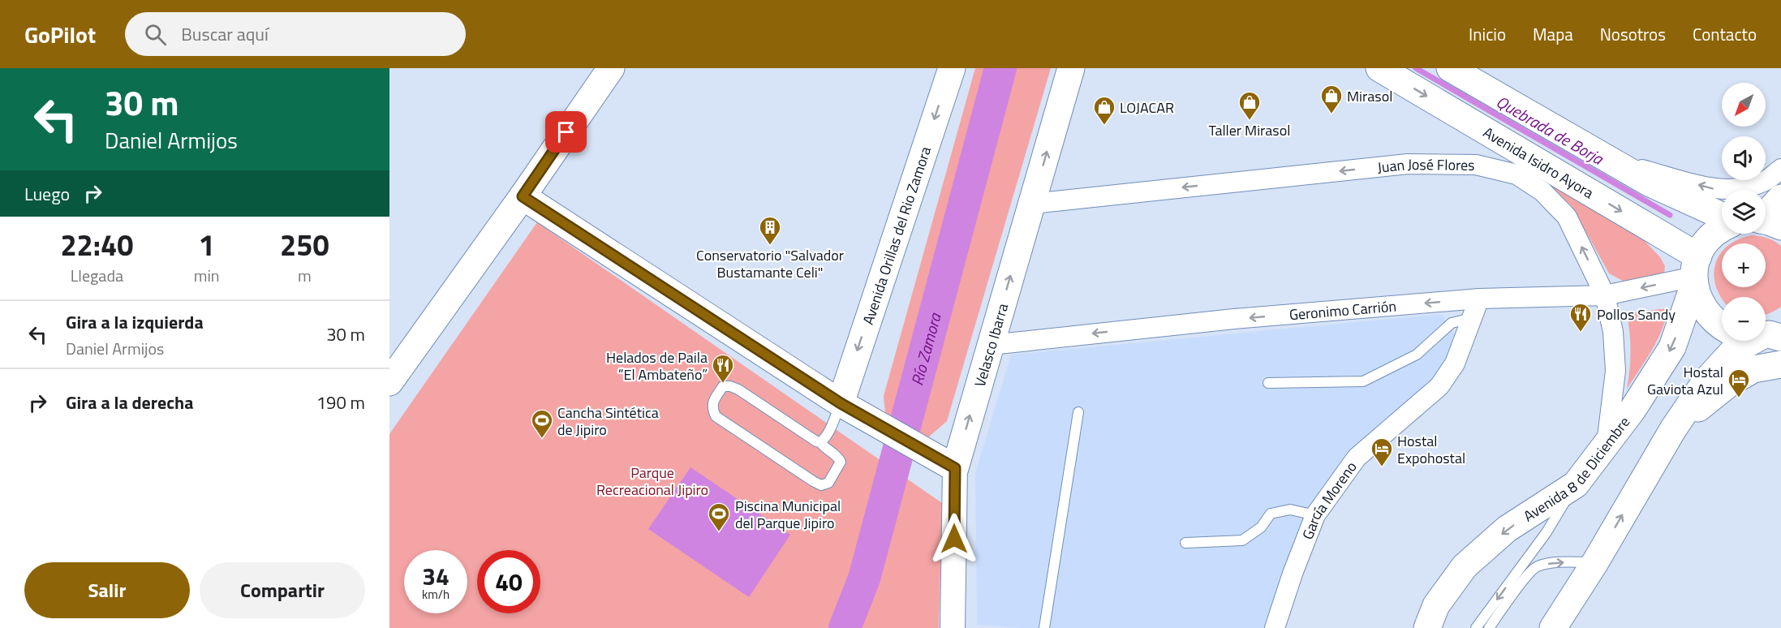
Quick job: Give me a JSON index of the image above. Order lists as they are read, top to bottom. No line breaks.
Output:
{"streets":{"main road":["Avenida Isidro Ayora","Avenida Orillas del Rio Zamora","Velasco Ibarra","Avenida 8 de Diciembre"],"street":["Juan José Flores","Geronimo Carrión","García Moreno"]},"crossings":[["Avenida Isidro Ayora","Geronimo Carrión"],["Avenida Isidro Ayora","Avenida 8 de Diciembre"],["Juan José Flores","Geronimo Carrión"],["Juan José Flores","Velasco Ibarra"],["Juan José Flores","Avenida 8 de Diciembre"],["Geronimo Carrión","Velasco Ibarra"],["Geronimo Carrión","Avenida 8 de Diciembre"],["Geronimo Carrión","García Moreno"]],"one_way":["Juan José Flores","Avenida Orillas del Rio Zamora","Geronimo Carrión","Velasco Ibarra"],"water":["Quebrada de Borja","Río Zamora"],"parks":["Parque Recreacional Jipiro"],"places":{"shop":["Mirasol","Taller Mirasol","LOJACAR"],"building":["Conservatorio \"Salvador Bustamante Celi\""],"restaurant":["Pollos Sandy","Helados de Paila “El Ambateño”"],"hotel":["Hostal Gaviota Azul","Hostal Expohostal"],"sports":["Cancha Sintética de Jipiro","Piscina Municipal del Parque Jipiro"]},"north":"bottom left","page":{"header":"GoPilot","search":"Buscar aquí","nav":["Inicio","Mapa","Nosotros","Contacto"],"turn":["30 m","Daniel Armijos"],"map_buttons":["+","−"],"then":"Luego","eta":["22:40","Llegada","1","min","250","m"],"list":[{"name":"Gira a la izquierda","note":"Daniel Armijos","value":"30 m"},{"name":"Gira a la derecha","value":"190 m"}],"speed":"34 km/h","limit":"40","buttons":["Salir","Compartir"]}}
